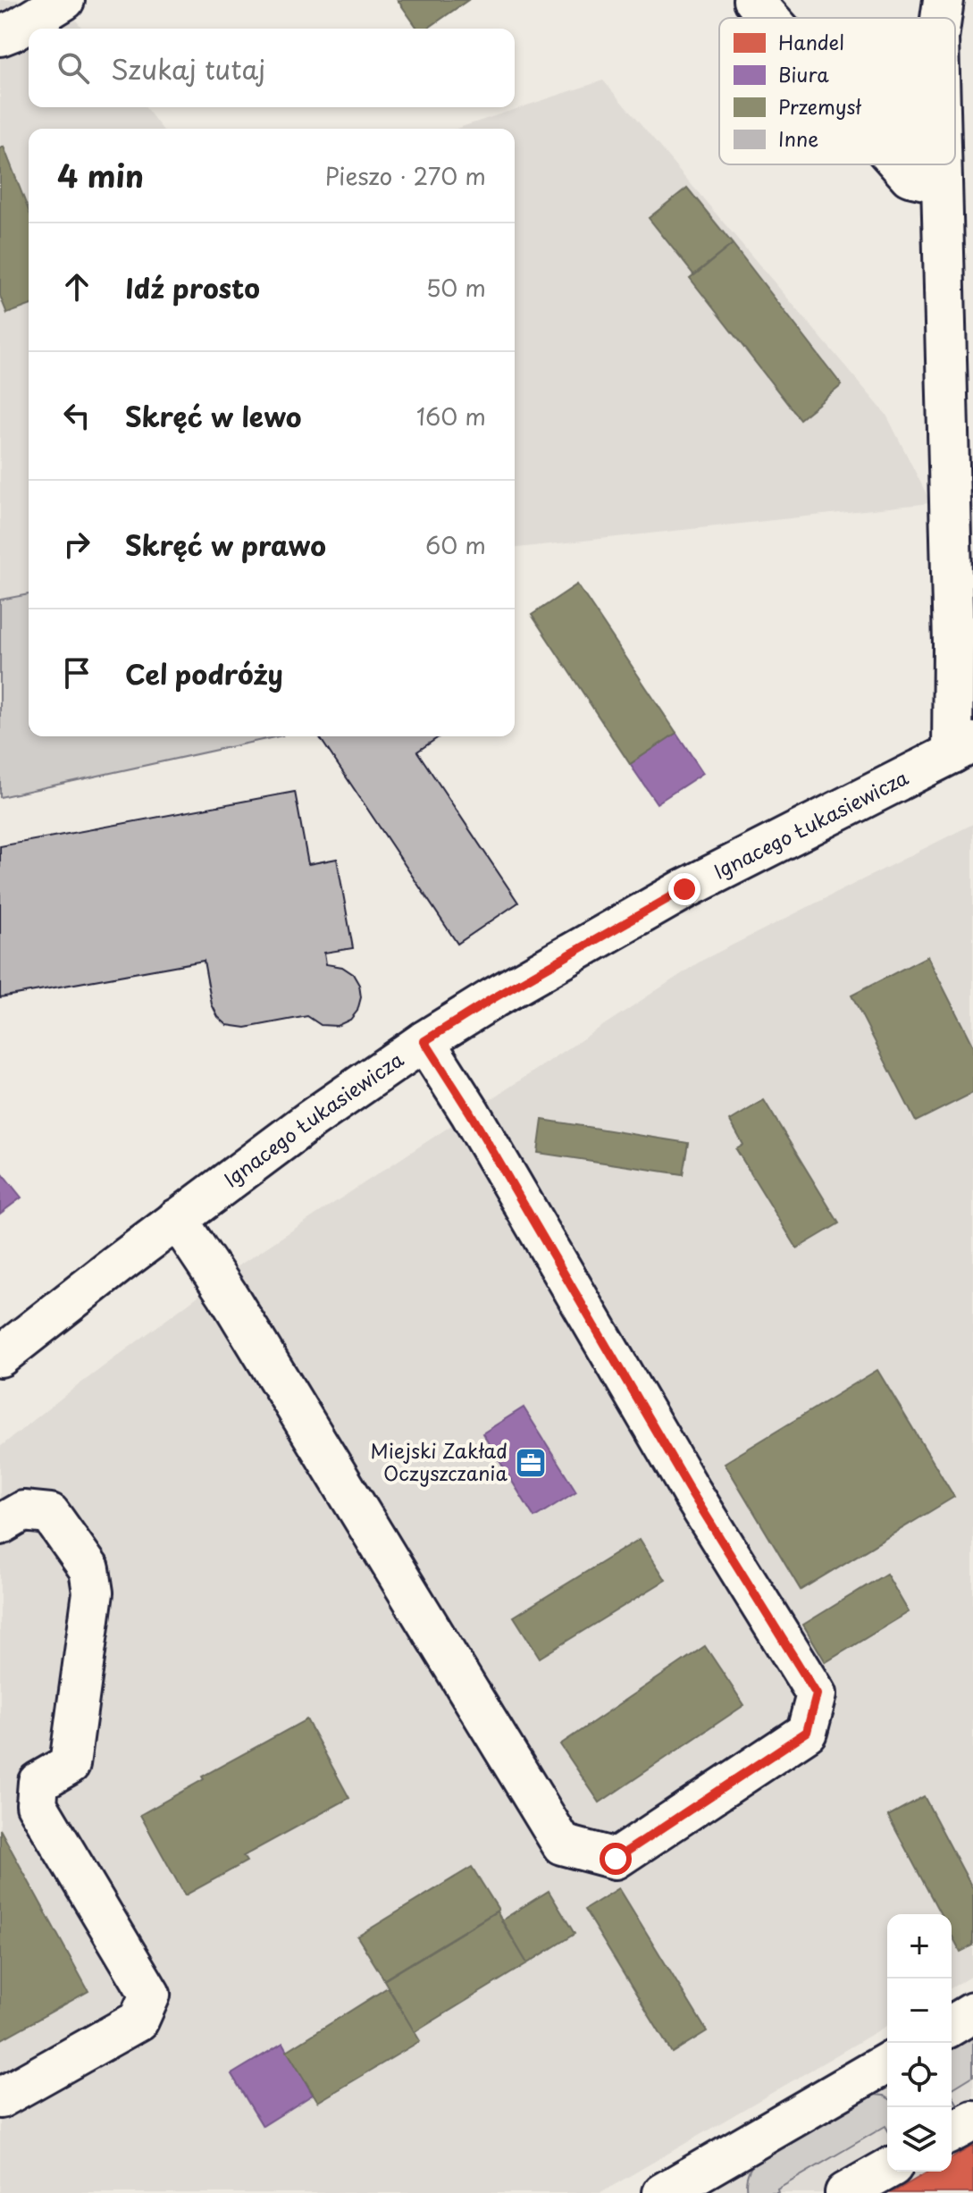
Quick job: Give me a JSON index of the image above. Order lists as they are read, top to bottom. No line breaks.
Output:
{"streets":{"street":["Ignacego Łukasiewicza"]},"places":{"office":["Miejski Zakład Oczyszczania"]},"legend":["Handel","Biura","Przemysł","Inne"],"page":{"search":"Szukaj tutaj","heading":["4 min","Pieszo · 270 m"],"list":[["Idź prosto","50 m"],["Skręć w lewo","160 m"],["Skręć w prawo","60 m"],"Cel podróży"],"map_buttons":["+","−"]}}
